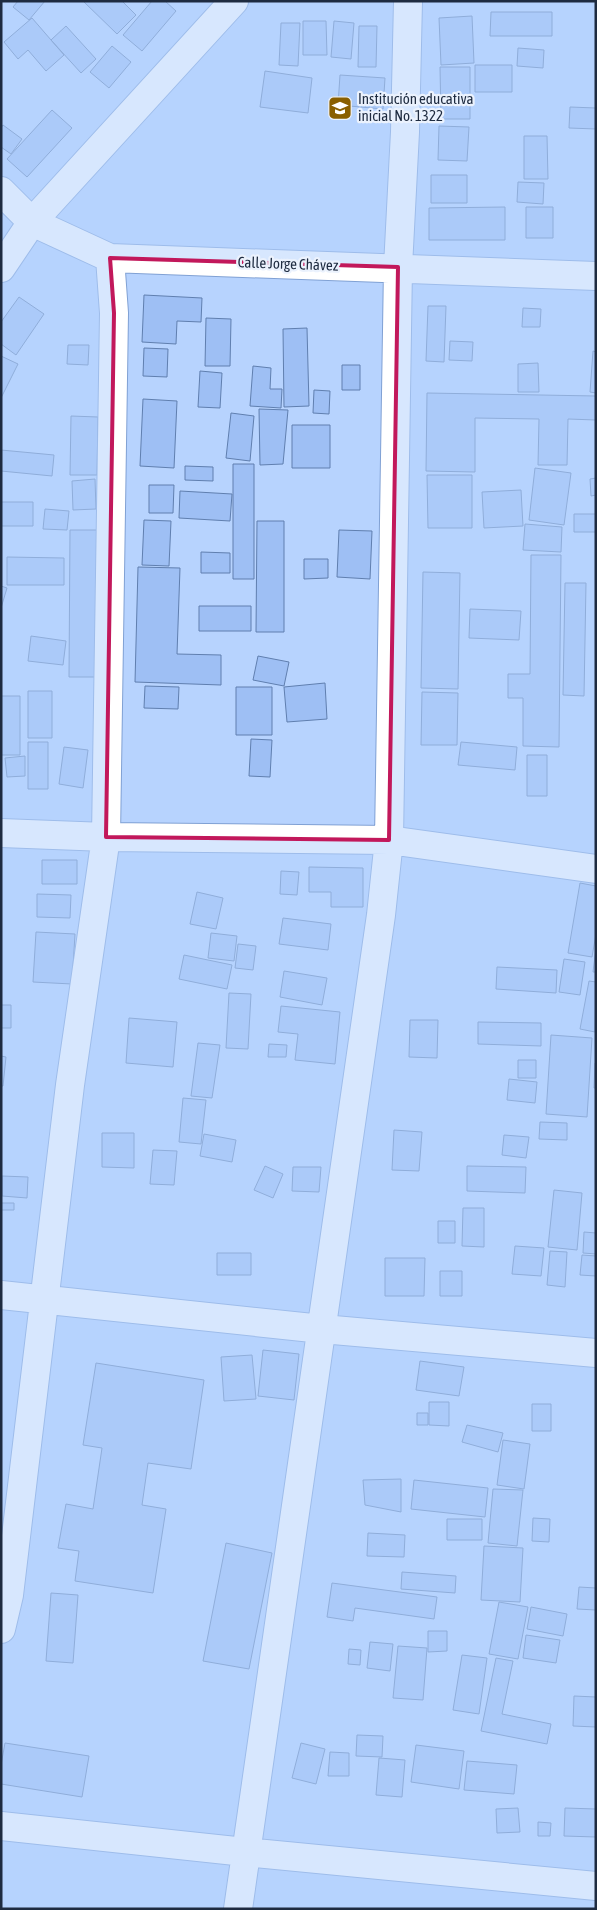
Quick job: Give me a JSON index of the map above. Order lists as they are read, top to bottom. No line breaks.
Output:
{"streets":{"street":["Calle Jorge Chávez"]},"places":{"school or university":["Institución educativa inicial No. 1322"]}}
